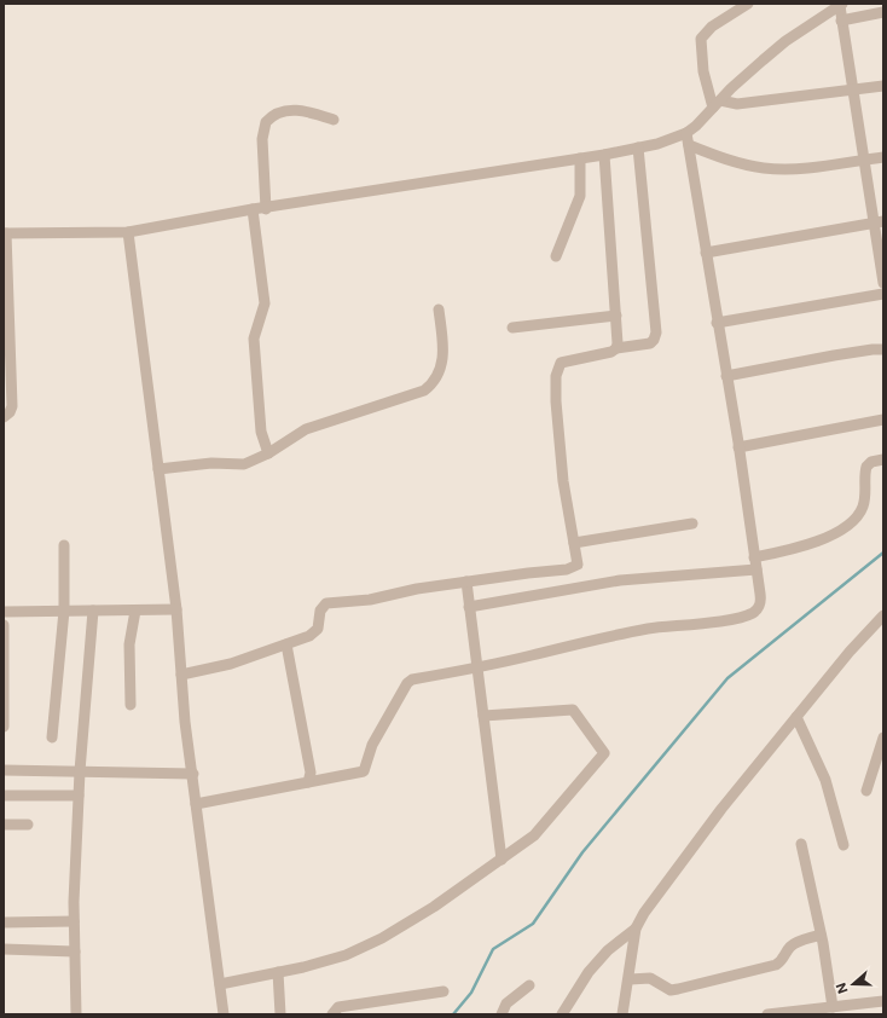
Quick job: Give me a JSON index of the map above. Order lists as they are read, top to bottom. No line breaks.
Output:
{"north":"left"}
